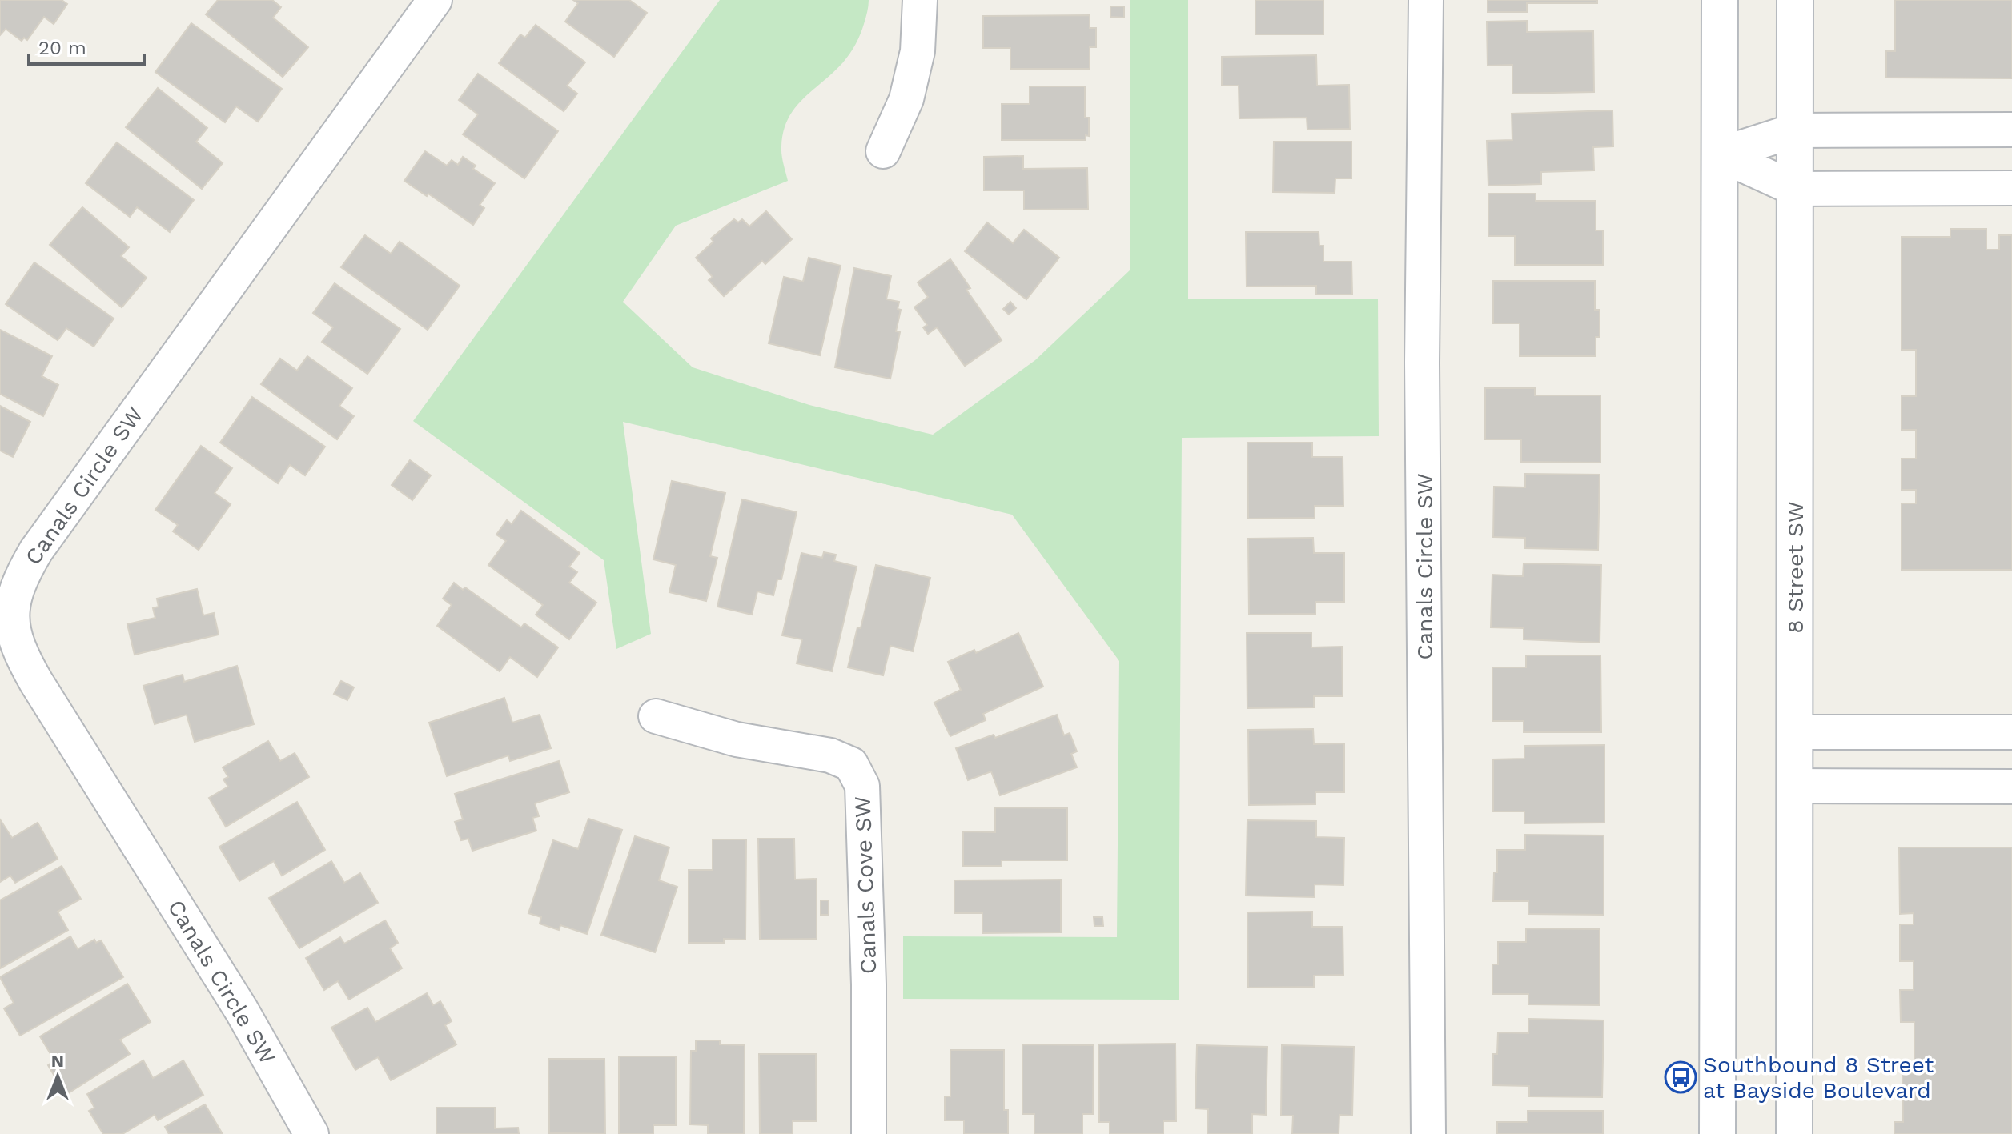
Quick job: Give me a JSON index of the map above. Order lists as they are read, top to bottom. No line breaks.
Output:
{"streets":{"main road":["8 Street SW"],"street":["Canals Circle SW","Canals Cove SW"]},"places":{"bus stop":["Southbound 8 Street at Bayside Boulevard"]},"scale_bar":"20 m","north":"top"}
